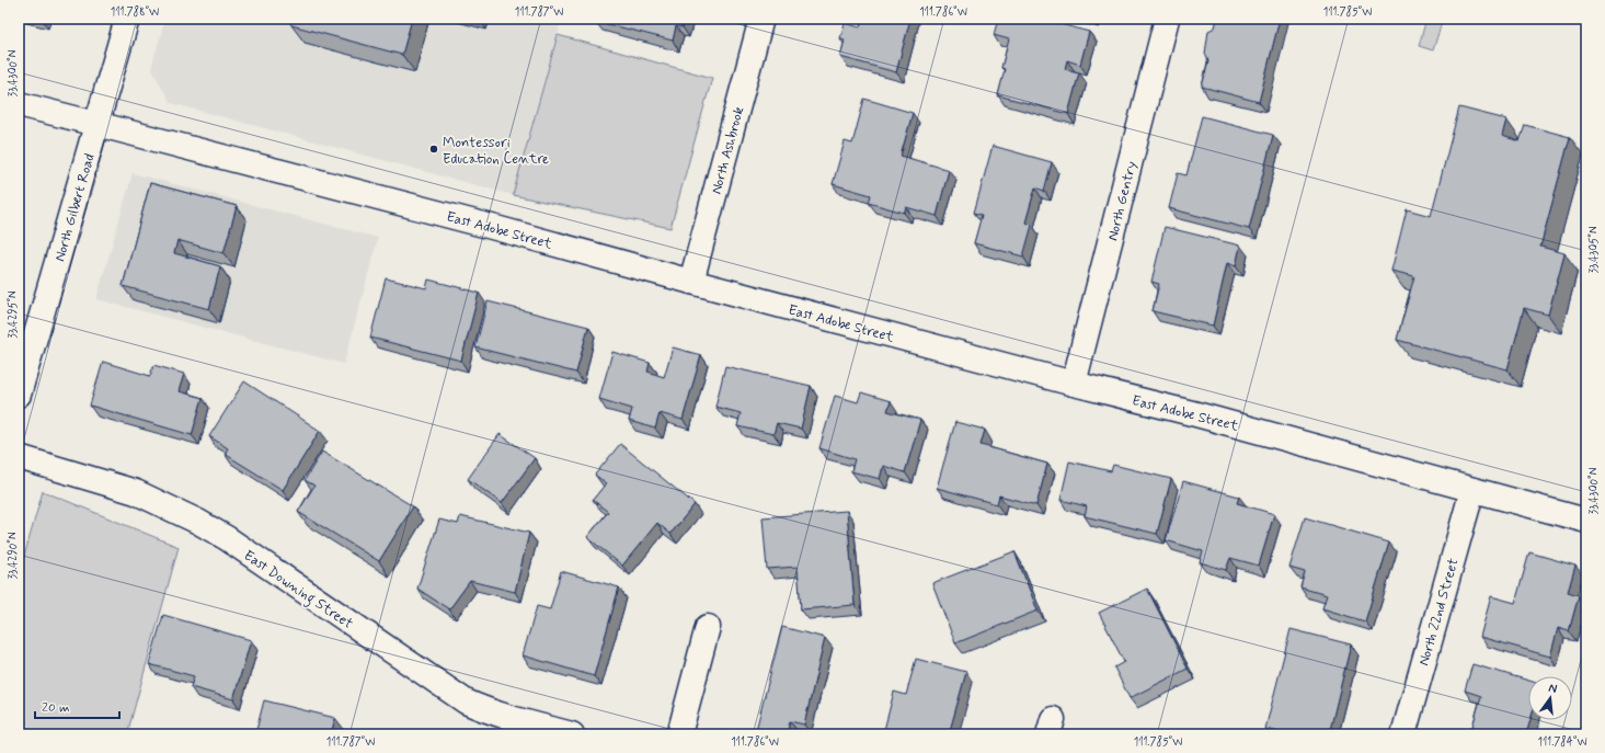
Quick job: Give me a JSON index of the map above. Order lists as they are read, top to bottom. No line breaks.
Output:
{"streets":{"street":["North Ashbrook","North Gentry","North Gilbert Road","East Adobe Street","East Downing Street","North 22nd Street"]},"crossings":[["North Ashbrook","East Adobe Street"],["North Gentry","East Adobe Street"],["North Gilbert Road","East Adobe Street"],["East Adobe Street","North 22nd Street"]],"places":["Montessori Education Centre"],"scale_bar":"20 m","north":"top","coordinates":["111.788°W","111.787°W","111.786°W","111.785°W","33.4300°N","33.4305°N","33.4295°N","33.4290°N","111.784°W"]}
